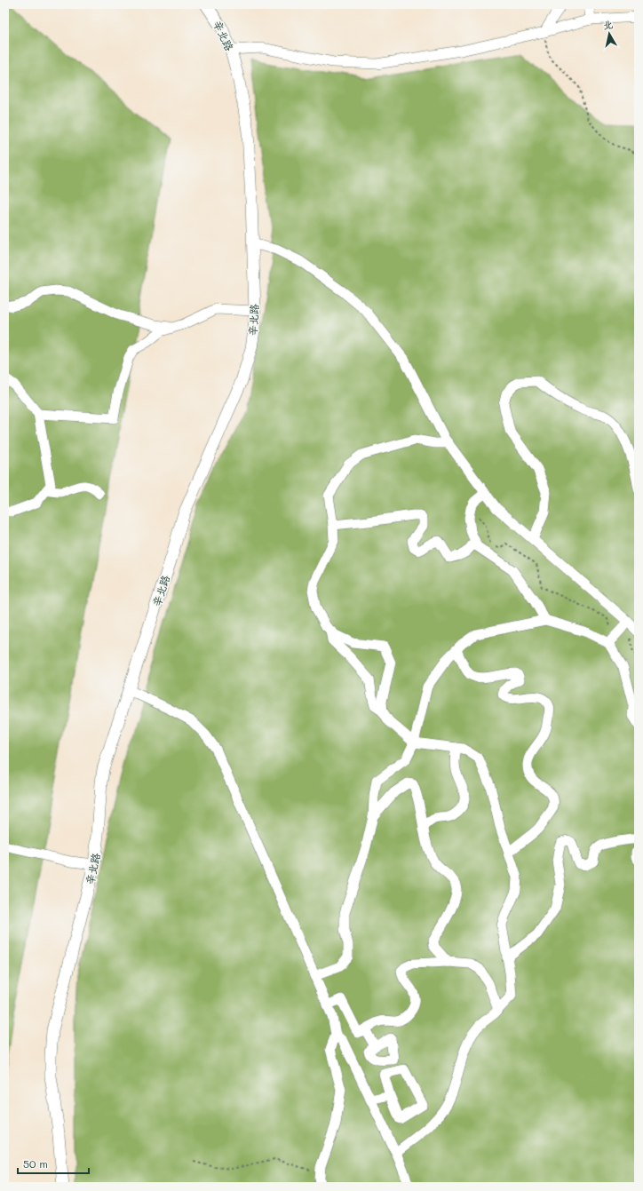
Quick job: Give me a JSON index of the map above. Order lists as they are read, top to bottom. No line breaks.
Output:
{"streets":{"main road":["辛北路"]},"scale_bar":"50 m","north":"top"}
